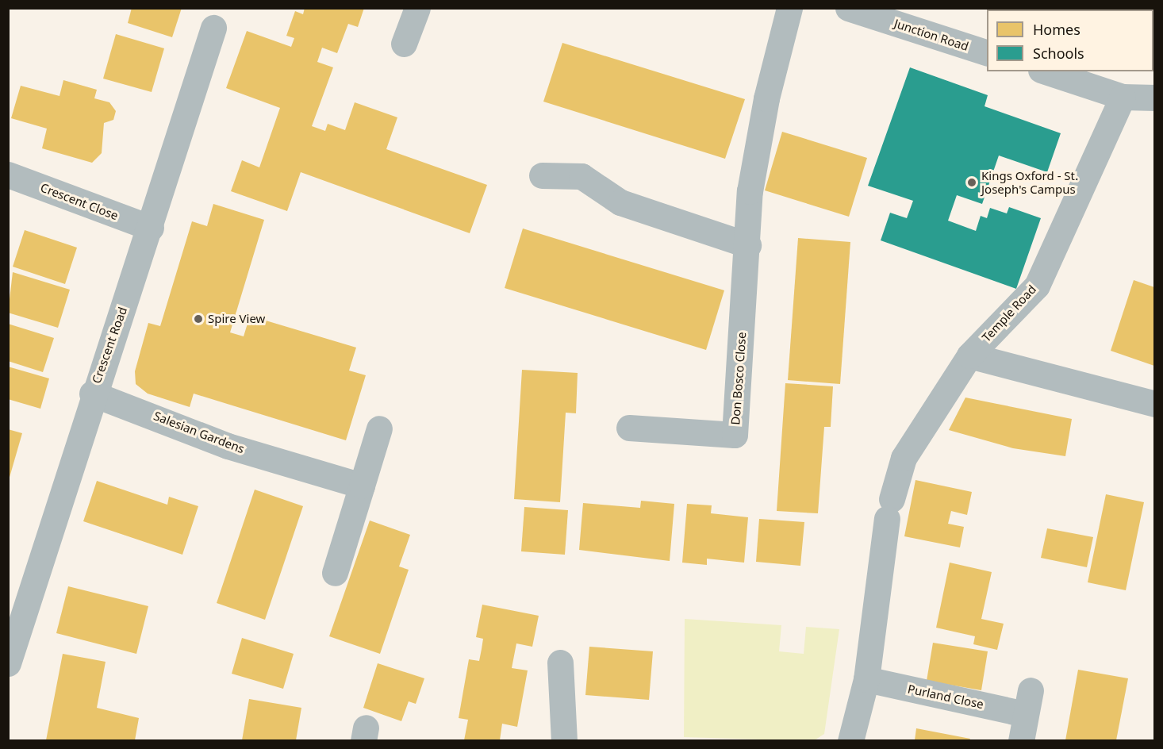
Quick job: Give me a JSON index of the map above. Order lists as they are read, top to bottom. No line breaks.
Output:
{"streets":{"street":["Junction Road","Crescent Close","Temple Road","Crescent Road","Don Bosco Close","Salesian Gardens","Purland Close"]},"crossings":[["Crescent Close","Crescent Road"],["Temple Road","Purland Close"],["Crescent Road","Salesian Gardens"]],"places":["Kings Oxford - St. Joseph's Campus","Spire View"],"legend":["Homes","Schools"]}
